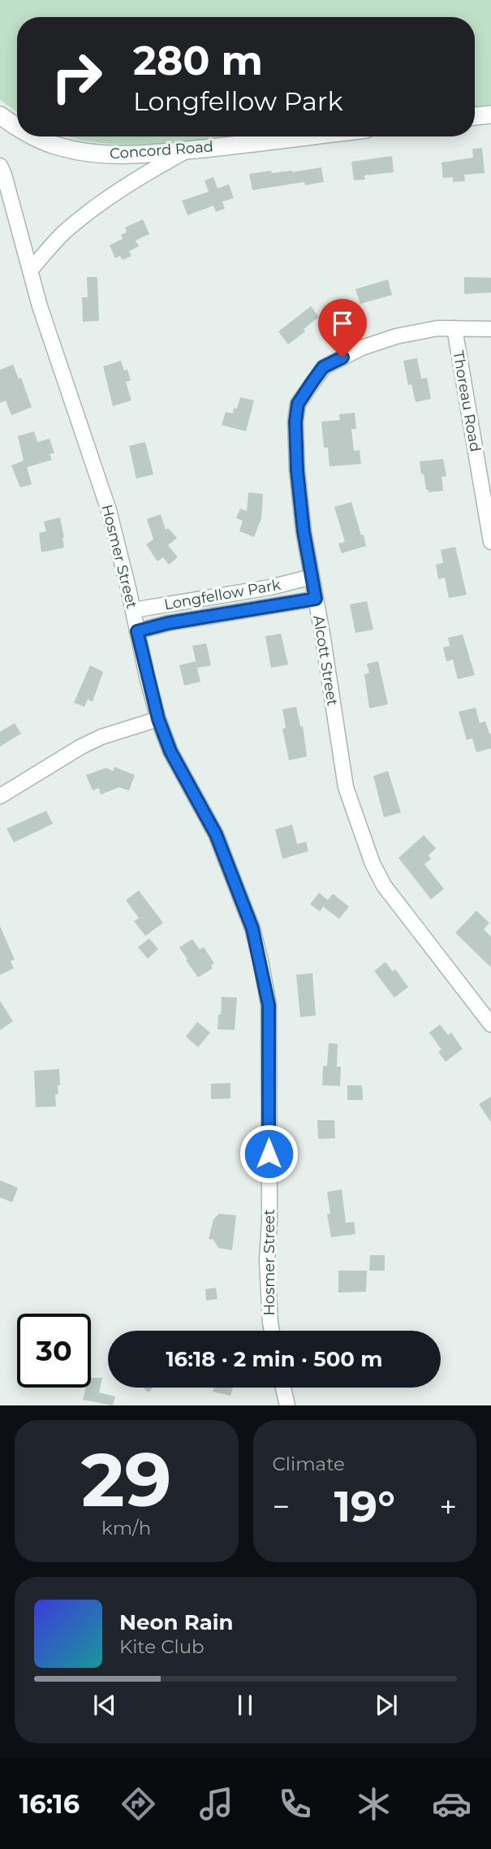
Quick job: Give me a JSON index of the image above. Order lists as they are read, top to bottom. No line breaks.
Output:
{"streets":{"street":["Concord Road","Thoreau Road","Hosmer Street","Longfellow Park","Alcott Street"]},"crossings":[["Thoreau Road","Alcott Street"],["Hosmer Street","Longfellow Park"],["Longfellow Park","Alcott Street"]],"page":{"turn":["280 m","Longfellow Park"],"limit":"30","trip":"16:18 · 2 min · 500 m","tile":[["29","km/h"],"Climate"],"heat":["−","19°","+"],"song":["Neon Rain","Kite Club"],"tabs":"16:16"}}
